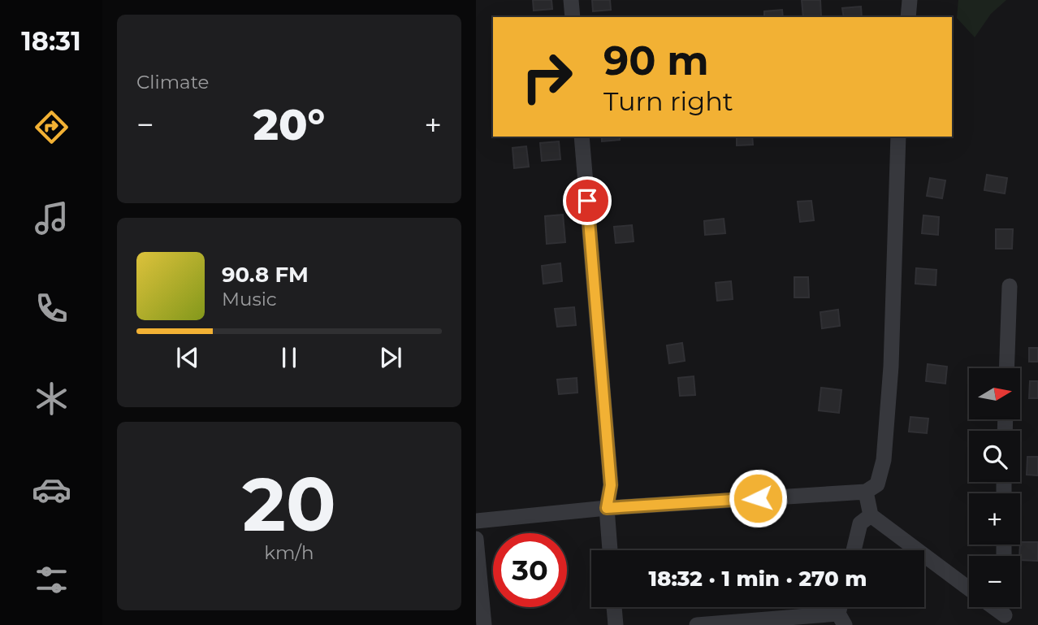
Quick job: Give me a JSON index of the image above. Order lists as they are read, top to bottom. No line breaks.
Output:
{"north":"right","page":{"tabs":"18:31","tile":["Climate",["20","km/h"]],"turn":["90 m","Turn right"],"heat":["−","20°","+"],"song":["90.8 FM","Music"],"map_buttons":["+","−"],"limit":"30","trip":"18:32 · 1 min · 270 m"}}
